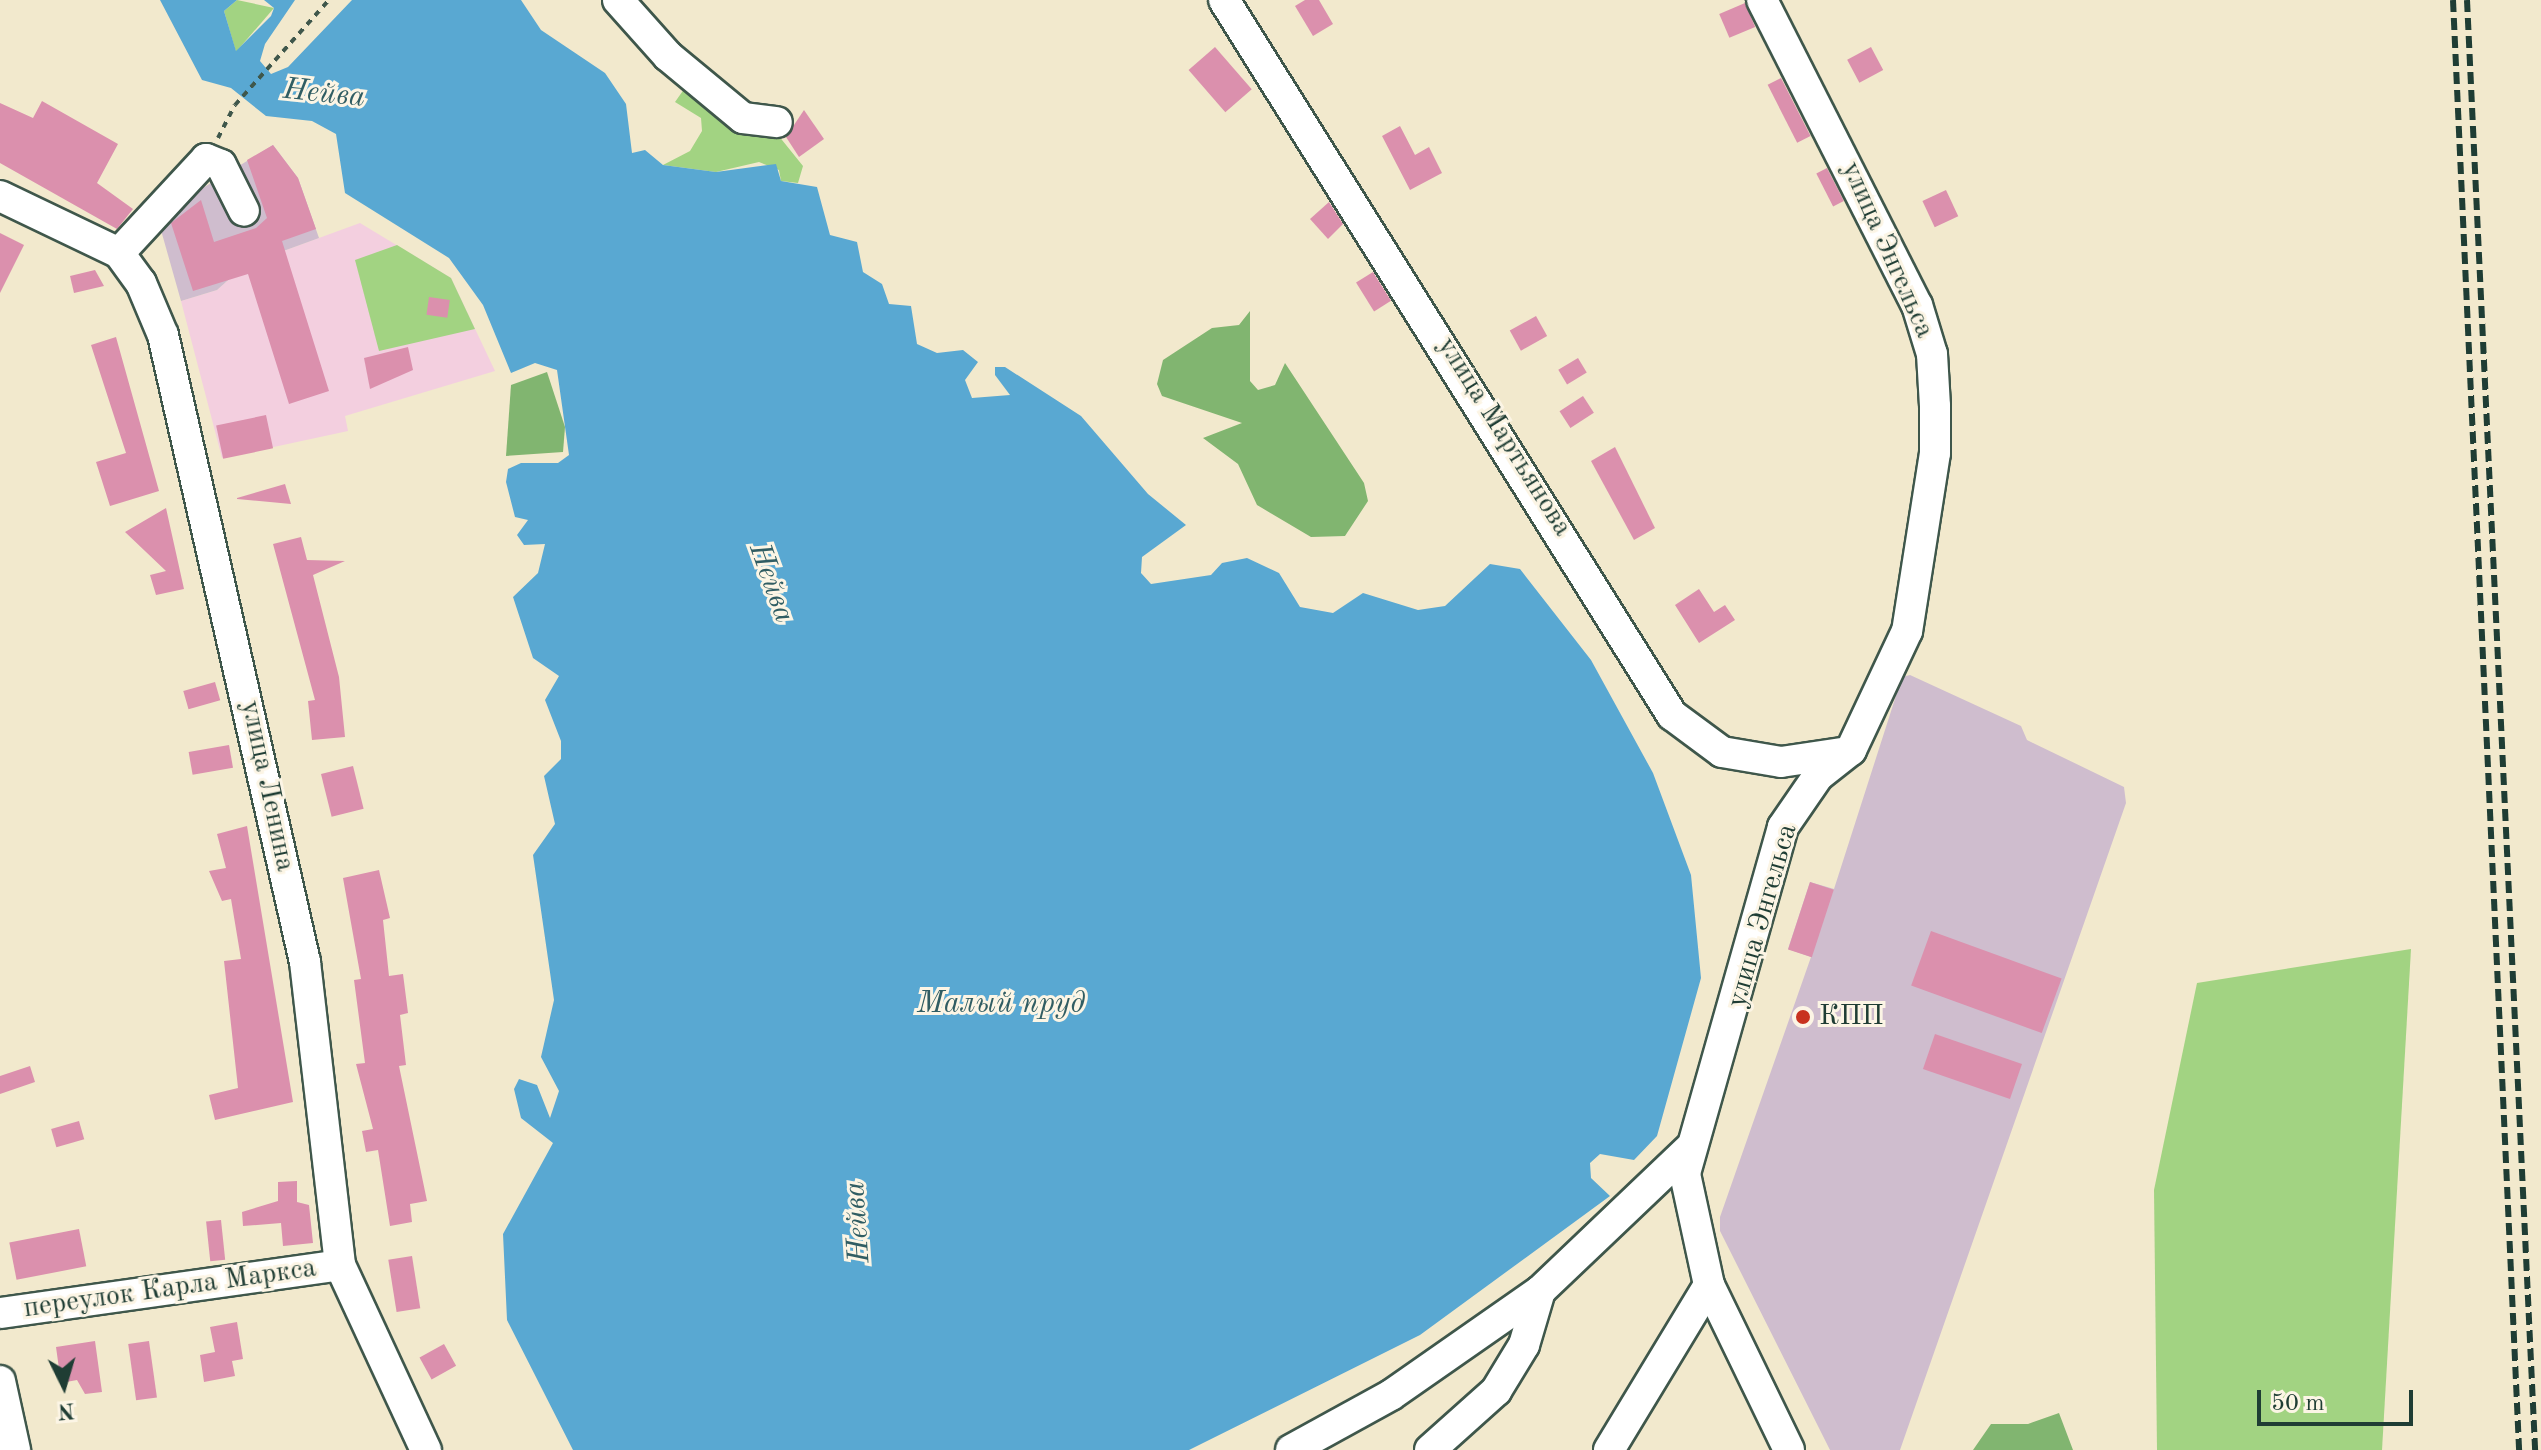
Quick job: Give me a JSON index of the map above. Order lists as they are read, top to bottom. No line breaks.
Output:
{"streets":{"street":["улица Энгельса","улица Мартьянова","улица Ленина","переулок Карла Маркса"]},"crossings":[["улица Энгельса","улица Мартьянова"],["улица Ленина","переулок Карла Маркса"]],"water":["Нейва","Малый пруд"],"places":["КПП"],"scale_bar":"50 m","north":"bottom"}
